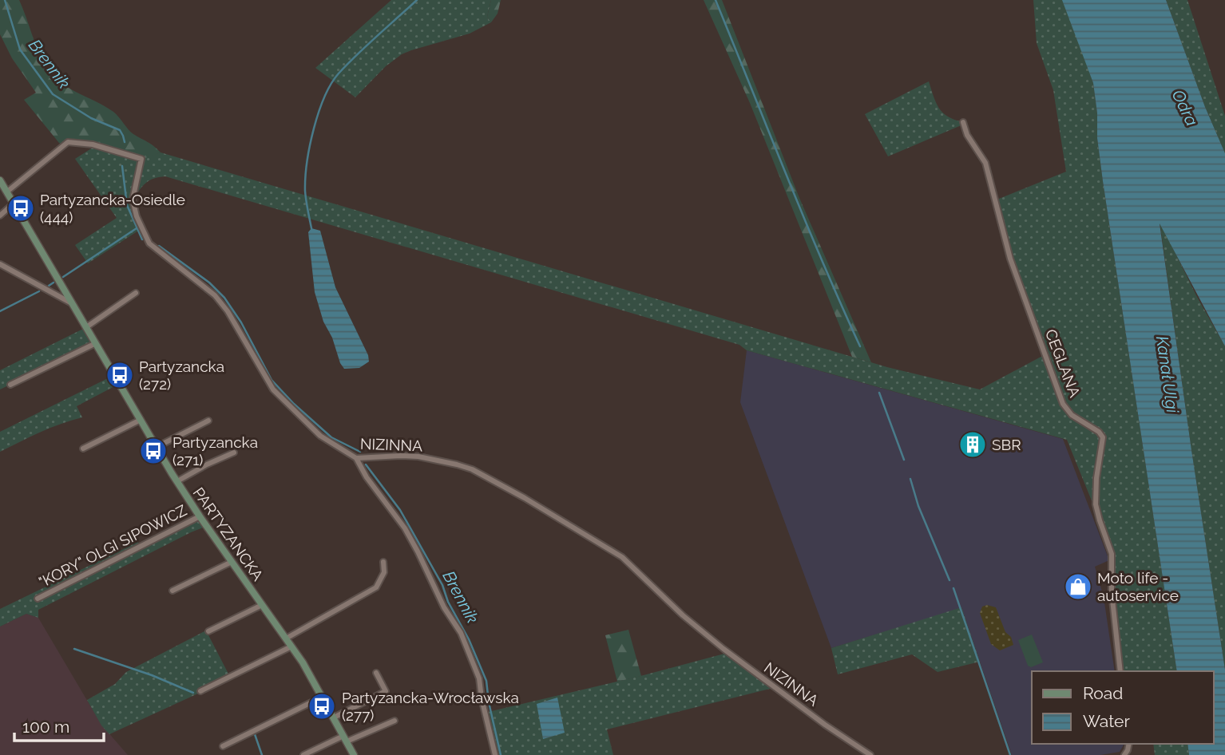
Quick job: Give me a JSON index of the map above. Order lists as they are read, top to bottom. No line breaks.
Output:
{"streets":{"main road":["PARTYZANCKA"],"street":["CEGLANA","NIZINNA","\"KORY\" OLGI SIPOWICZ"]},"crossings":[["NIZINNA","PARTYZANCKA"],["PARTYZANCKA","\"KORY\" OLGI SIPOWICZ"]],"water":["Brennik","Odra","Kanał Ulgi"],"places":{"bus stop":["Partyzancka-Osiedle (444)","Partyzancka (272)","Partyzancka (271)","Partyzancka-Wrocławska (277)"],"building":["SBR"],"shop":["Moto life - autoservice"]},"legend":["Road","Water"],"scale_bar":"100 m"}
